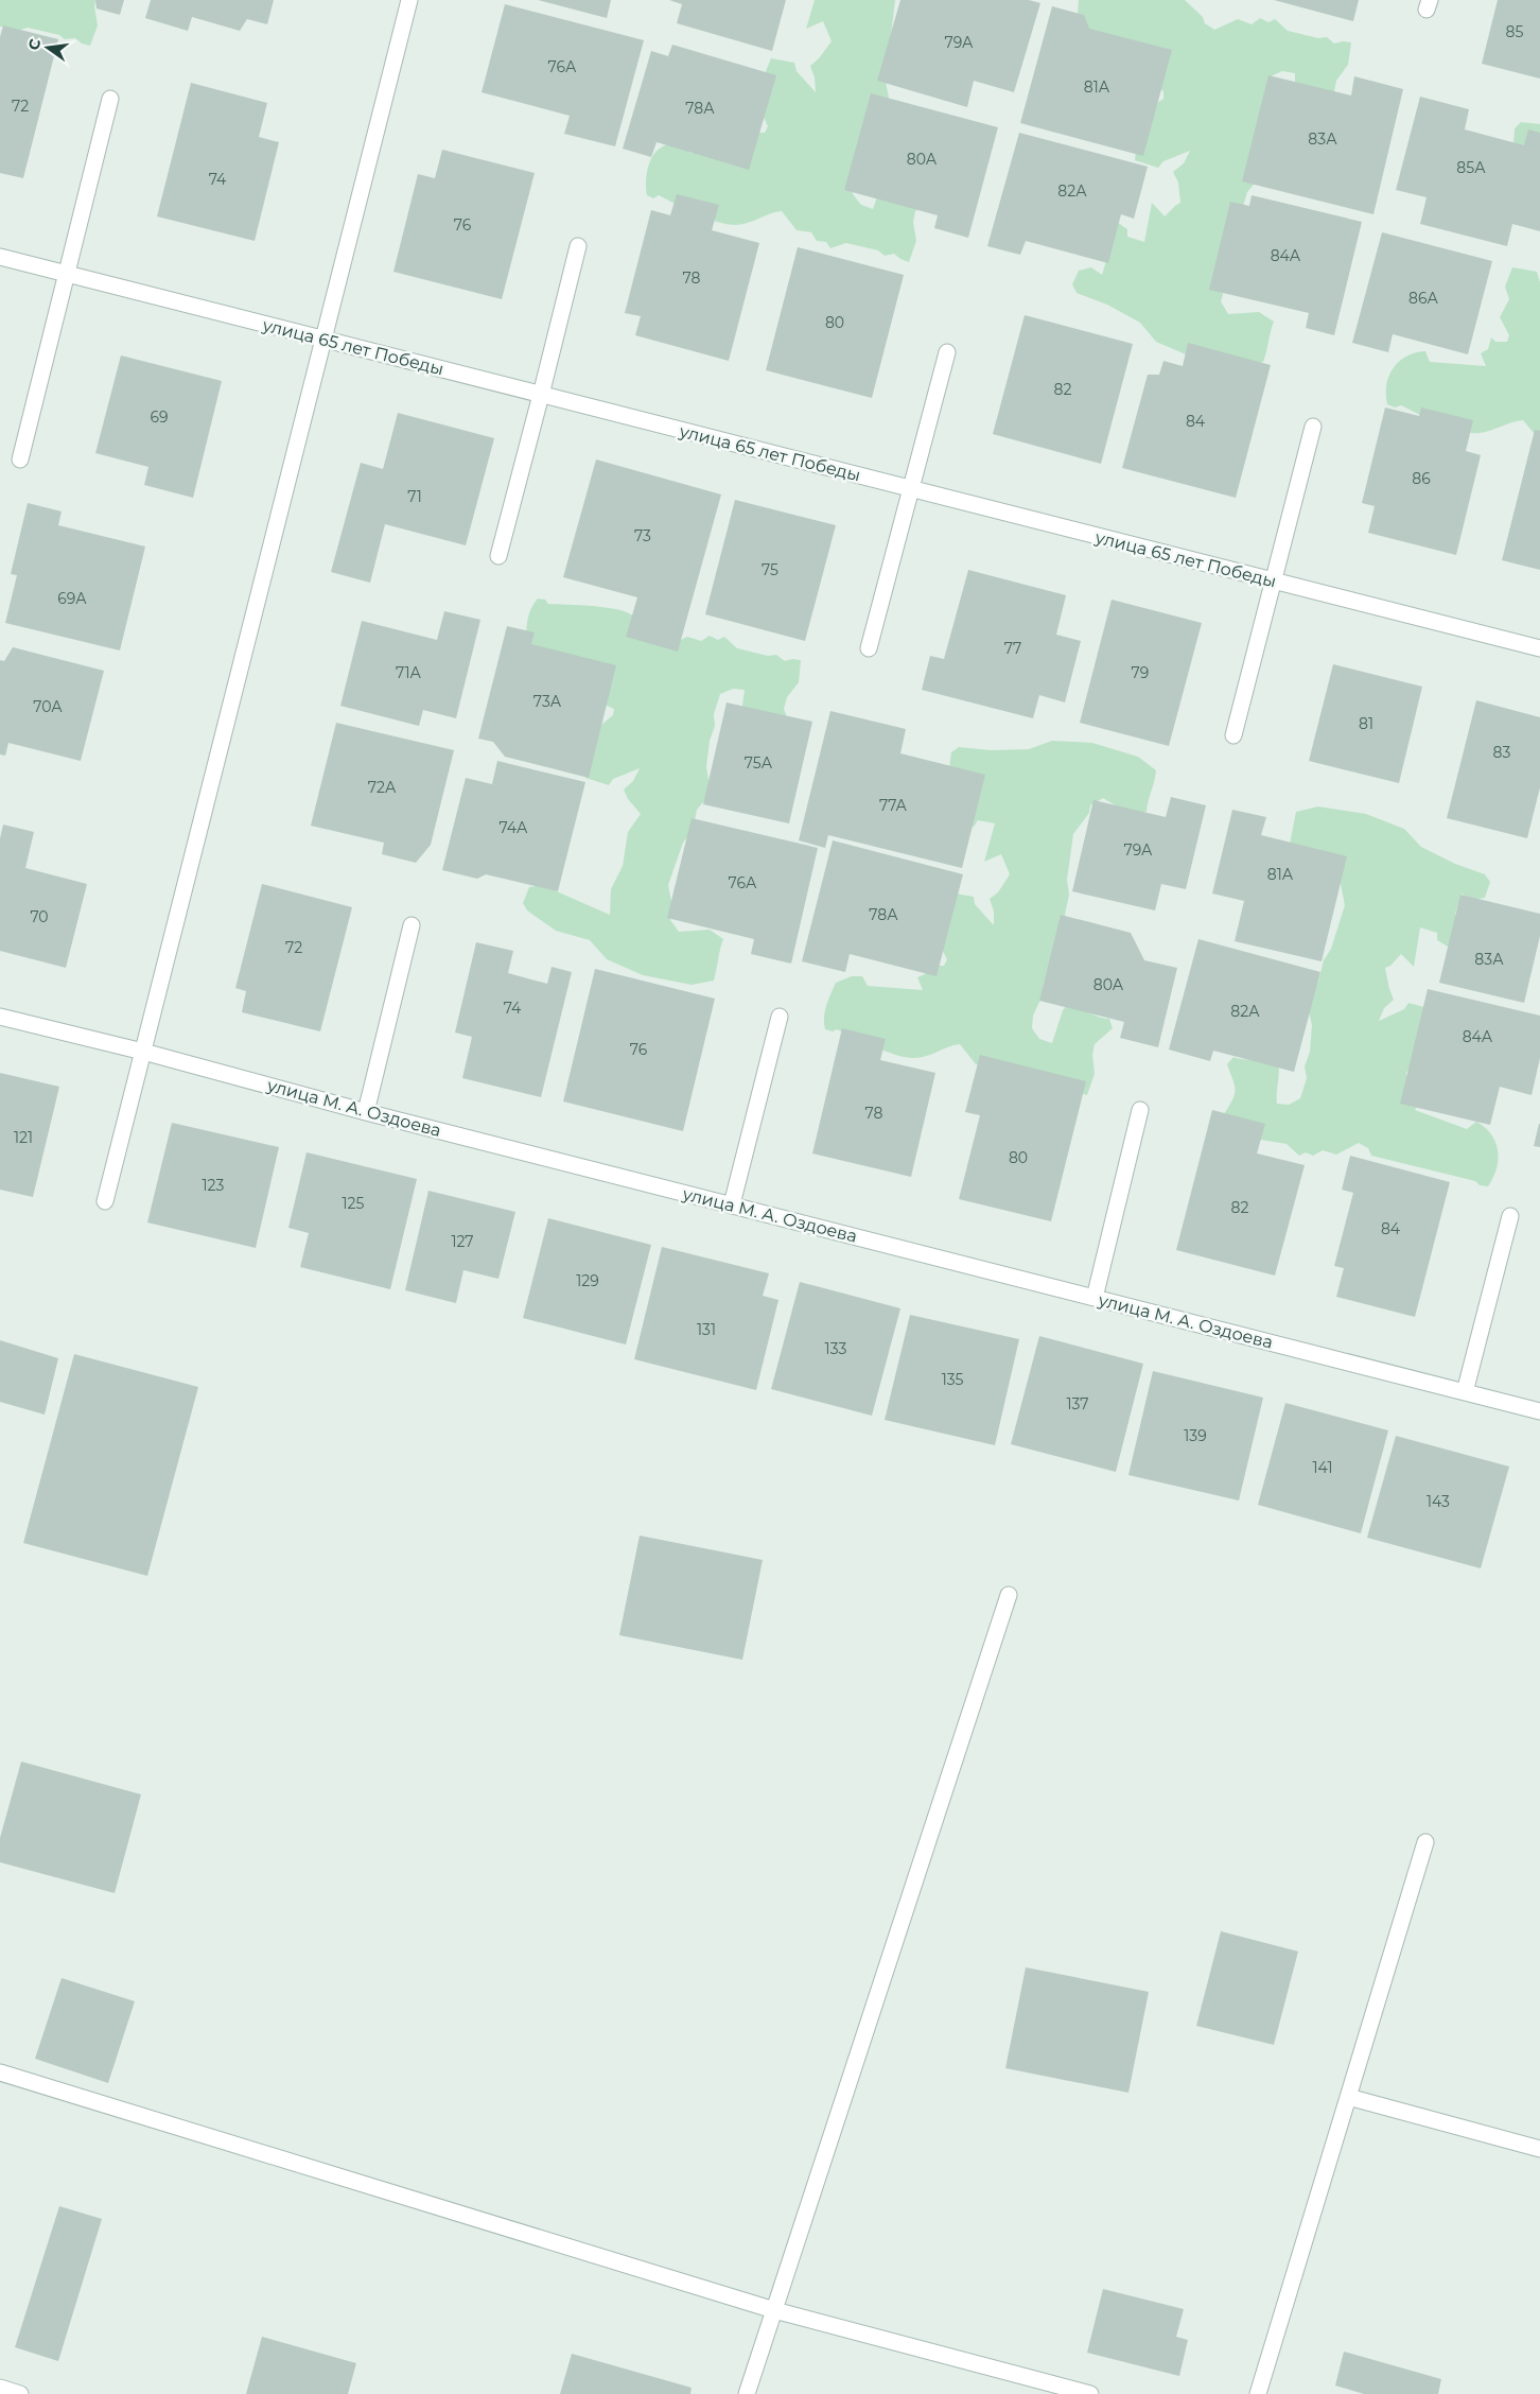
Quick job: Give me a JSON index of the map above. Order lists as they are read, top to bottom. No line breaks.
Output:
{"streets":{"street":["улица 65 лет Победы","улица М. А. Оздоева"]},"house_numbers":["85","79А","76А","81А","72","78А","83А","80А","85А","74","82А","76","84А","78","86А","80","82","69","84","86","71","73","75","69А","77","71А","79","73А","70А","81","83","75А","72А","77А","74А","79А","81А","76А","78А","70","72","83А","80А","74","82А","84А","76","78","121","80","123","125","82","84","127","129","131","133","135","137","139","141","143"],"north":"left"}
